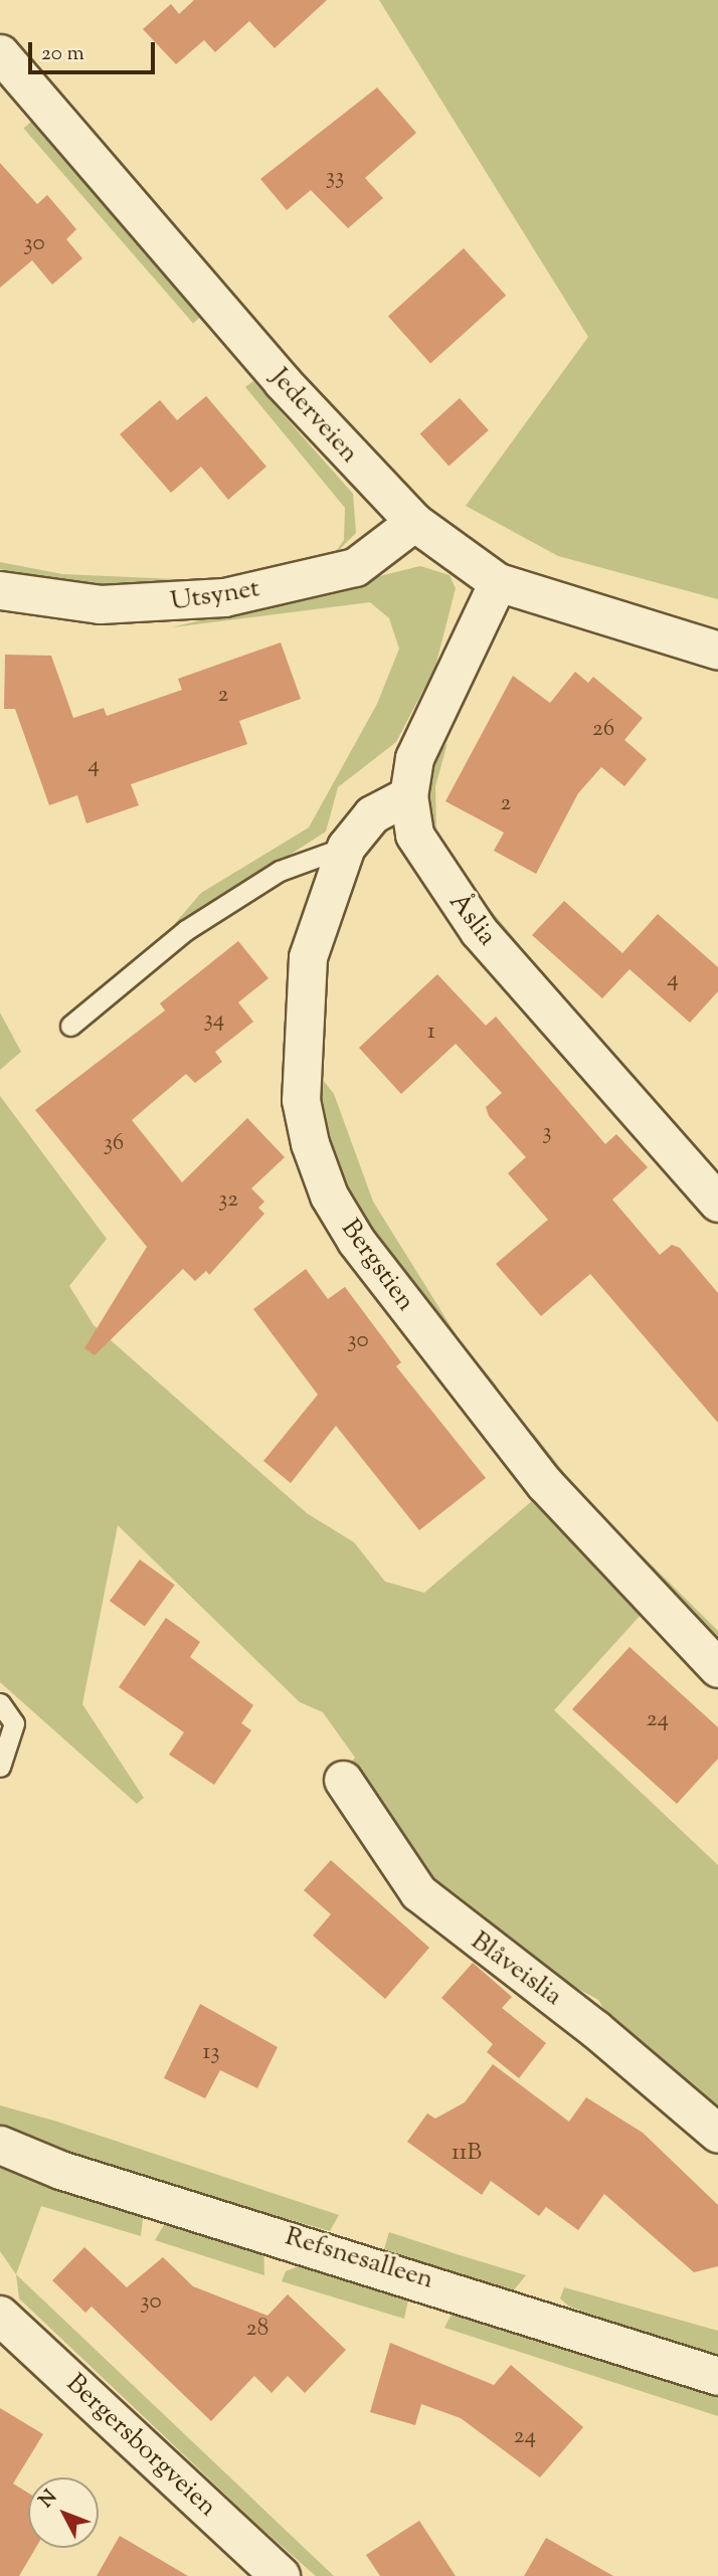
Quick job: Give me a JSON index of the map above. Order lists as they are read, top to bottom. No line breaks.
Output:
{"streets":{"street":["Jederveien","Utsynet","Åslia","Bergstien","Blåveislia","Refsnesalleen","Bergersborgveien"]},"crossings":[["Jederveien","Utsynet"],["Jederveien","Åslia"],["Åslia","Bergstien"]],"house_numbers":["33","30","2","26","4","2","4","34","1","3","36","32","30","24","13","11B","30","28","24"],"scale_bar":"20 m","north":"top left"}
